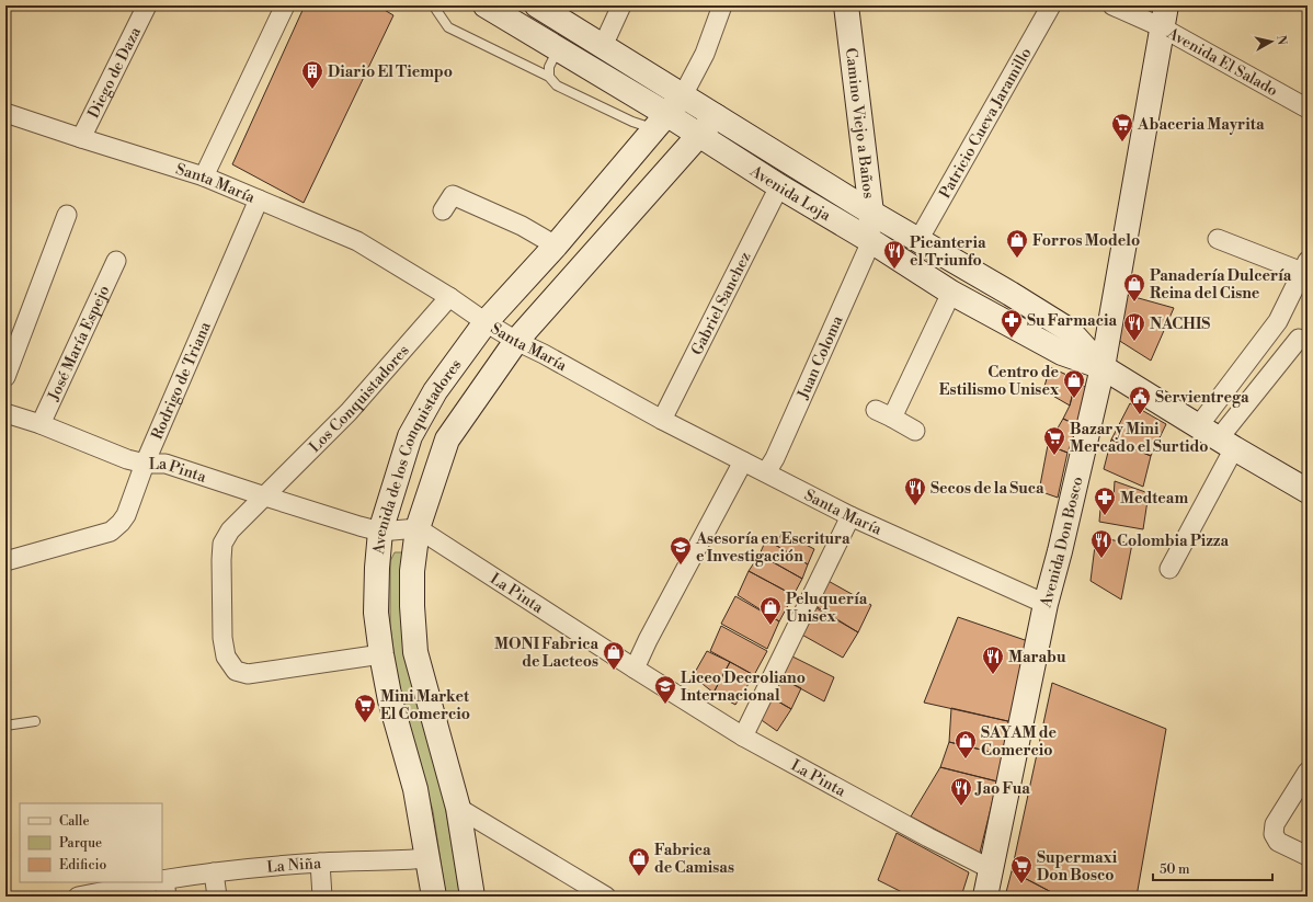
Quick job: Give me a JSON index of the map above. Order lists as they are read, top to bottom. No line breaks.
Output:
{"streets":{"main road":["Camino Viejo a Baños","Avenida Loja","Avenida de los Conquistadores","Avenida Don Bosco"],"street":["Avenida El Salado","Diego de Daza","Patricio Cueva Jaramillo","Santa María","Gabriel Sanchez","José María Espejo","Juan Coloma","Rodrigo de Triana","Los Conquistadores","La Pinta","La Niña"]},"crossings":[["Avenida El Salado","Avenida Don Bosco"],["Diego de Daza","Santa María"],["Camino Viejo a Baños","Avenida Loja"],["Camino Viejo a Baños","Juan Coloma"],["Patricio Cueva Jaramillo","Avenida Loja"],["Santa María","Gabriel Sanchez"],["Santa María","Juan Coloma"],["Santa María","Rodrigo de Triana"],["Santa María","Los Conquistadores"],["Santa María","Avenida de los Conquistadores"],["Santa María","Avenida Don Bosco"],["Avenida Loja","Gabriel Sanchez"],["Avenida Loja","Juan Coloma"],["Avenida Loja","Avenida de los Conquistadores"],["Avenida Loja","Avenida Don Bosco"],["José María Espejo","La Pinta"],["Rodrigo de Triana","La Pinta"],["Los Conquistadores","Avenida de los Conquistadores"],["Los Conquistadores","La Pinta"],["Avenida de los Conquistadores","La Pinta"],["Avenida de los Conquistadores","La Niña"],["La Pinta","Avenida Don Bosco"]],"places":{"building":["Diario El Tiempo"],"supermarket":["Abaceria Mayrita","Bazar y Mini Mercado el Surtido","Mini Market El Comercio","Supermaxi Don Bosco"],"shop":["Forros Modelo","Panadería Dulcería Reina del Cisne","Centro de Estilismo Unisex","Peluquería Unisex","MONI Fabrica de Lacteos","SAYAM de Comercio","Fabrica de Camisas"],"restaurant":["Picanteria el Triunfo","NACHIS","Secos de la Suca","Colombia Pizza","Marabu","Jao Fua"],"pharmacy":["Su Farmacia","Medteam"],"public building":["Servientrega"],"school or university":["Asesoría en Escritura e Investigación","Liceo Decroliano Internacional"]},"legend":["Calle","Parque","Edificio"],"scale_bar":"50 m","north":"right"}
